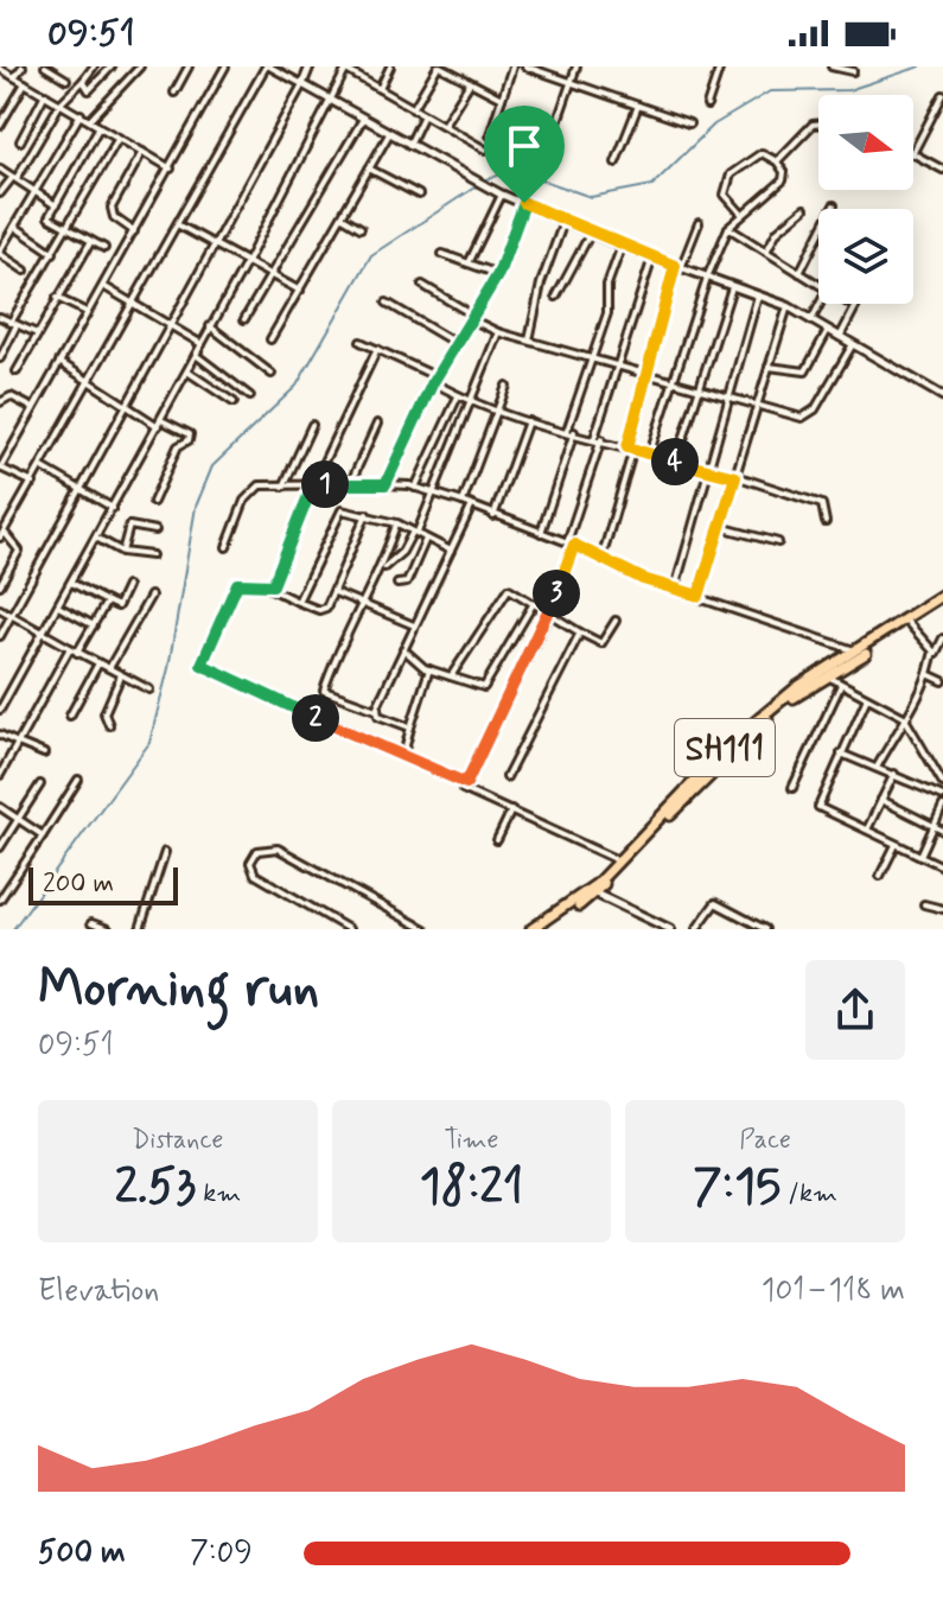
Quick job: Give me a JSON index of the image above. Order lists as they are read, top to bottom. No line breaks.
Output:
{"streets":{"main road":["SH111"]},"scale_bar":"200 m","north":"right","page":{"status":"09:51","pins":["4","1","3","2"],"scale":"200 m","heading":["Morning run","09:51"],"stats":[["Distance","2.53 km"],["Time","18:21"],["Pace","7:15 /km"]],"chart":["Elevation","101–118 m"],"list":[{"name":"500 m","note":"7:09"}]}}
